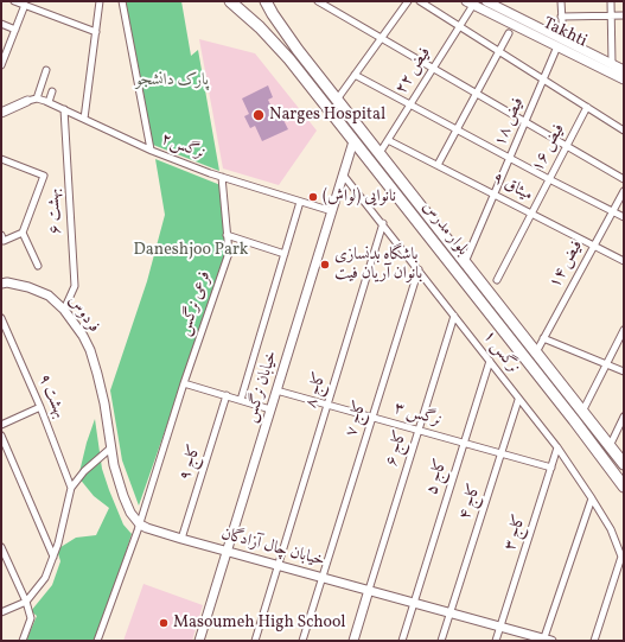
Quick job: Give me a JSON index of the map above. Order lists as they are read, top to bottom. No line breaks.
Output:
{"streets":{"highway":["بلوار مدرس"],"street":["Takhti","فیض ۲۲","فیض ۱۸","نرگس۲","فیض ۱۶","میثاق ۹","بهشت ۶","فیض ۱۴","فرعی نرگس","فردوس","نرگس ۱","خیابان نرگس","کاج ۸","بهشت ۹","نرگس ۳","کاج ۷","کاج ۶","کاج ۹","کاج ۵","کاج ۴","کاج ۳","خیابان چال آزادگان"]},"crossings":[["Takhti","فیض ۲۲"],["Takhti","فیض ۱۸"],["فیض ۲۲","میثاق ۹"],["فیض ۲۲","بلوار مدرس"],["فیض ۱۸","میثاق ۹"],["فیض ۱۸","بلوار مدرس"],["نرگس۲","بهشت ۶"],["نرگس۲","فرعی نرگس"],["نرگس۲","خیابان نرگس"],["فیض ۱۶","میثاق ۹"],["میثاق ۹","فیض ۱۴"],["بهشت ۶","فردوس"],["بلوار مدرس","فیض ۱۴"],["بلوار مدرس","خیابان نرگس"],["فرعی نرگس","خیابان چال آزادگان"],["نرگس ۱","خیابان نرگس"],["نرگس ۱","کاج ۸"],["نرگس ۱","کاج ۷"],["نرگس ۱","کاج ۶"],["نرگس ۱","کاج ۵"],["نرگس ۱","کاج ۴"],["نرگس ۱","کاج ۳"],["خیابان نرگس","نرگس ۳"],["خیابان نرگس","خیابان چال آزادگان"],["کاج ۸","نرگس ۳"],["کاج ۸","خیابان چال آزادگان"],["نرگس ۳","کاج ۷"],["نرگس ۳","کاج ۶"],["نرگس ۳","کاج ۵"],["نرگس ۳","کاج ۴"],["نرگس ۳","کاج ۳"],["کاج ۷","خیابان چال آزادگان"],["کاج ۶","خیابان چال آزادگان"],["کاج ۹","خیابان چال آزادگان"],["کاج ۵","خیابان چال آزادگان"],["کاج ۴","خیابان چال آزادگان"],["کاج ۳","خیابان چال آزادگان"]],"parks":["پارک دانشجو","Daneshjoo Park"],"places":["Narges Hospital","نانوایی (لواش)","باشگاه بدنسازی بانوان آریان فیت","Masoumeh High School"]}
